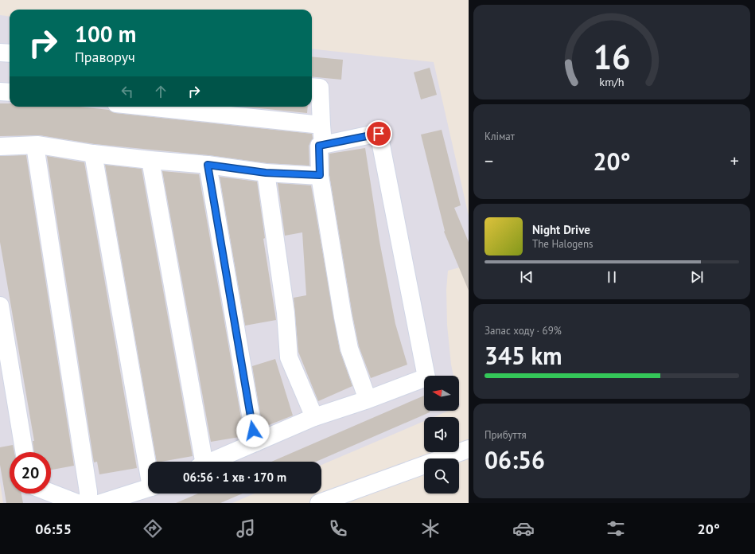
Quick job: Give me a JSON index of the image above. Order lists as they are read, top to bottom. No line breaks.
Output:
{"north":"left","page":{"turn":["100 m","Праворуч"],"tile":["Клімат",["Запас ходу · 69%","345 km"],["Прибуття","06:56"]],"heat":["−","20°","+"],"song":["Night Drive","The Halogens"],"limit":"20","trip":"06:56 · 1 хв · 170 m","tabs":["06:55","20°"],"gauge":["16","km/h"]}}
